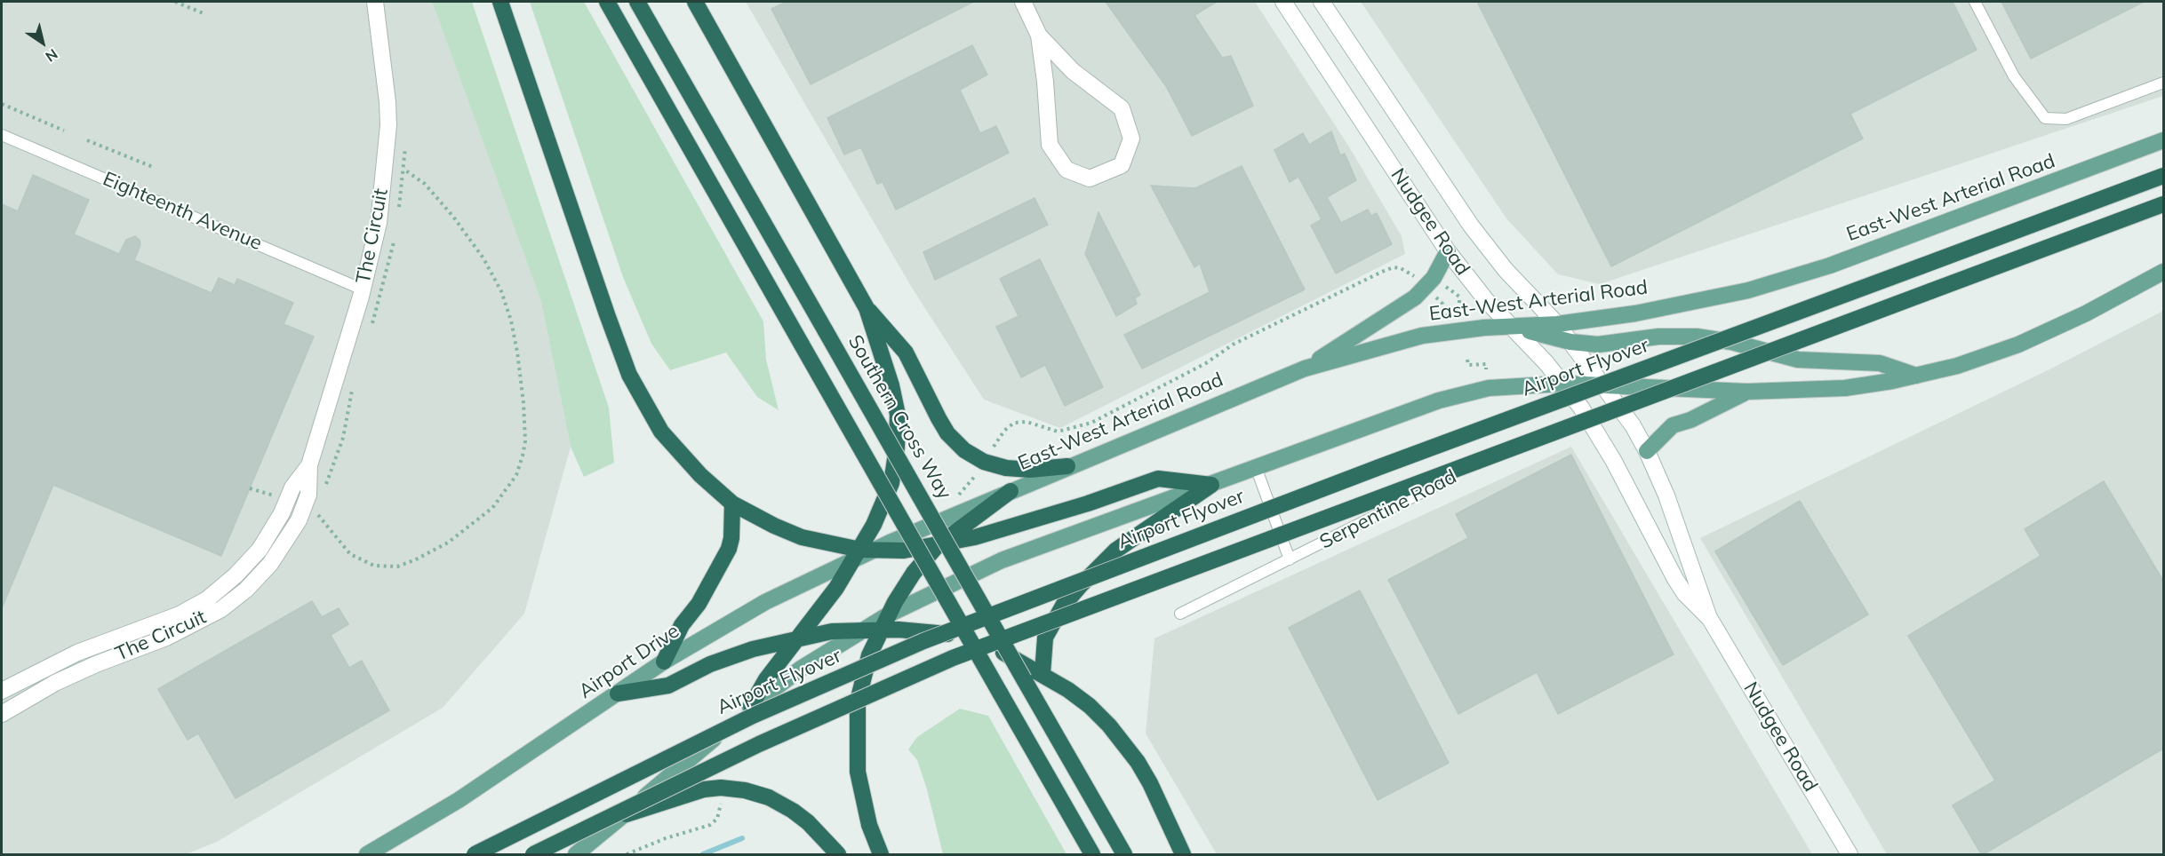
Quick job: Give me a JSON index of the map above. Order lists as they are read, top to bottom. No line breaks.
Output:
{"streets":{"highway":["Airport Flyover","Southern Cross Way"],"main road":["East-West Arterial Road","Nudgee Road","The Circuit","Airport Drive"],"lane":["Eighteenth Avenue","Serpentine Road"]},"crossings":[["East-West Arterial Road","Nudgee Road"],["East-West Arterial Road","Airport Drive"],["Eighteenth Avenue","The Circuit"]],"north":"bottom right"}
